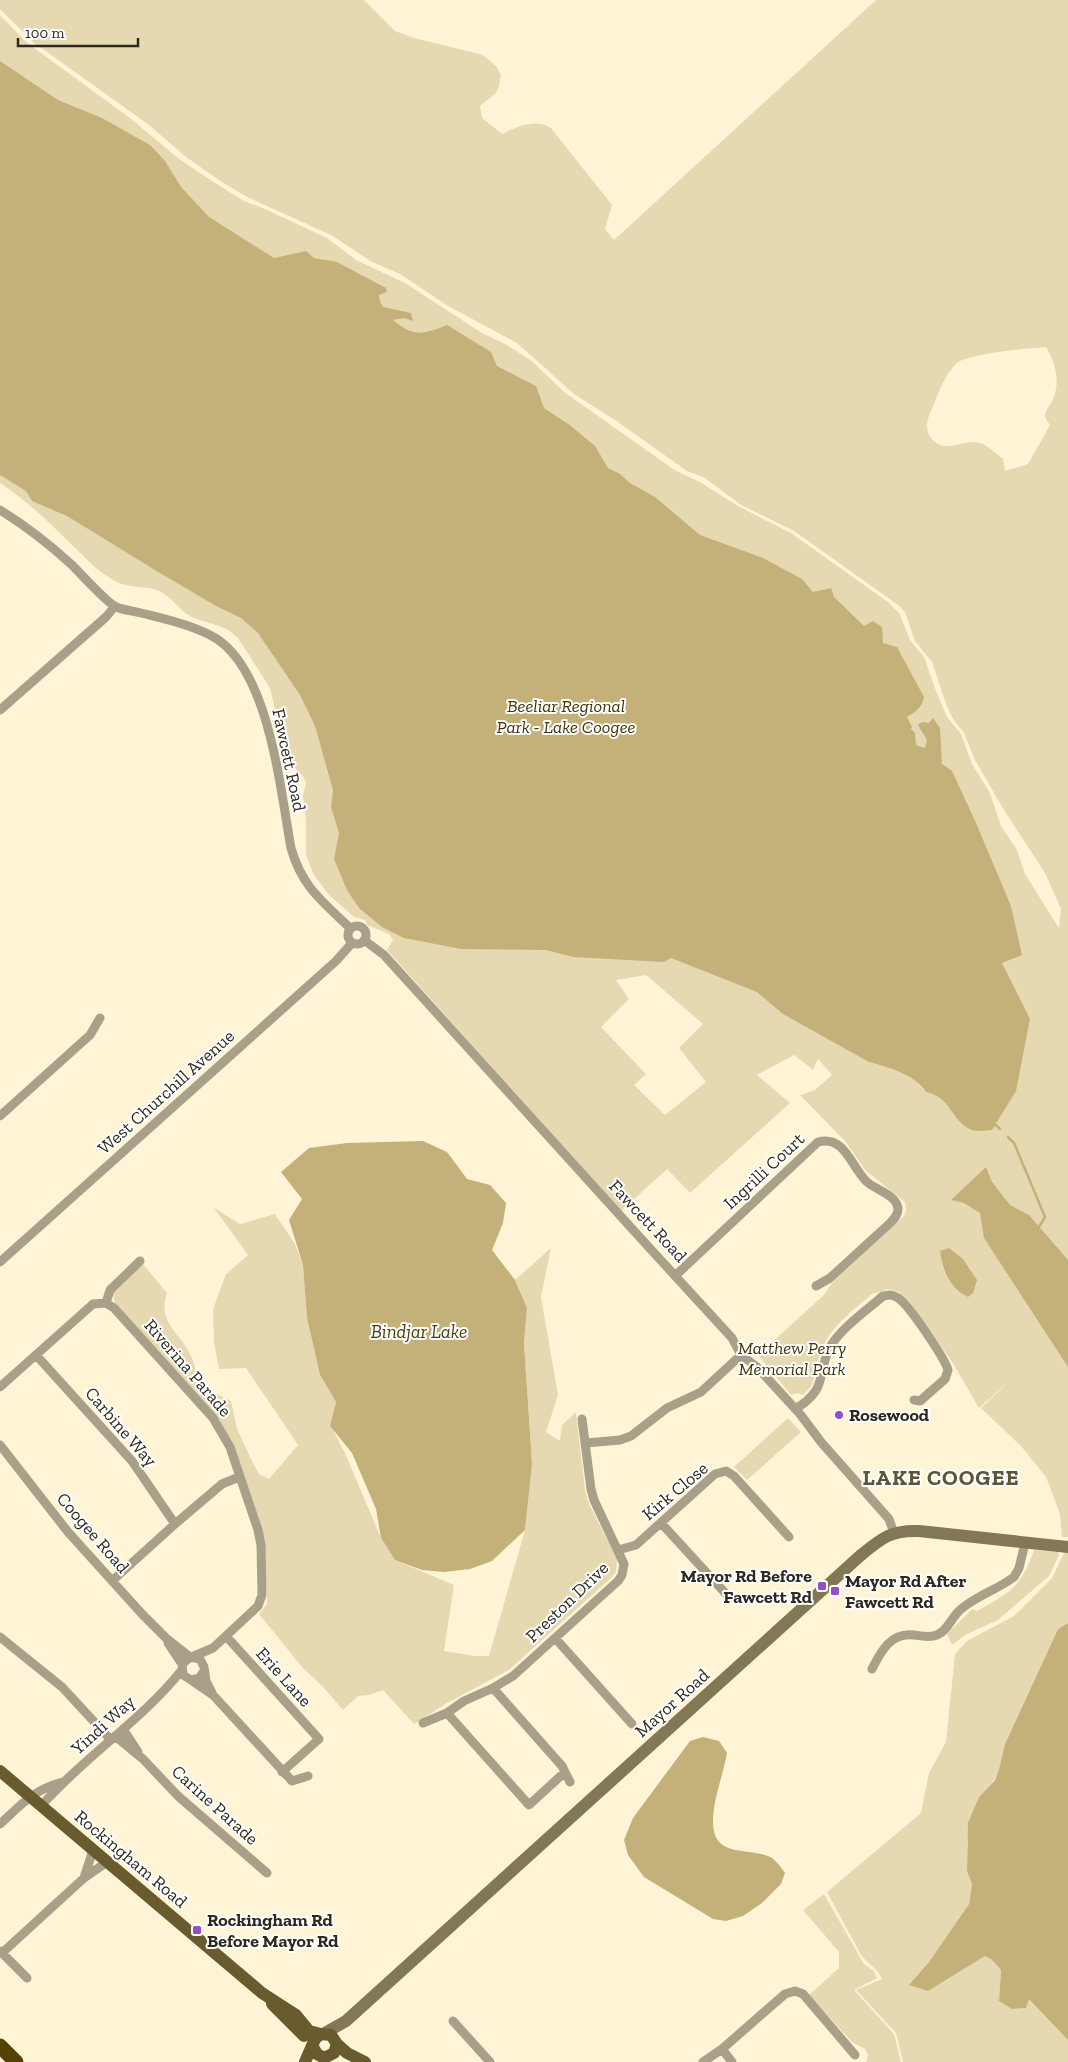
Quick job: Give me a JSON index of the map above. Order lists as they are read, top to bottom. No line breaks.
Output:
{"streets":{"main road":["Mayor Road","Rockingham Road"],"street":["Fawcett Road","West Churchill Avenue","Ingrilli Court","Riverina Parade","Carbine Way","Kirk Close","Coogee Road","Preston Drive","Erie Lane","Yindi Way","Carine Parade"]},"crossings":[["Fawcett Road","West Churchill Avenue"],["Fawcett Road","Ingrilli Court"],["Fawcett Road","Mayor Road"],["Riverina Parade","Yindi Way"],["Kirk Close","Preston Drive"],["Coogee Road","Yindi Way"],["Erie Lane","Yindi Way"],["Mayor Road","Rockingham Road"],["Yindi Way","Carine Parade"],["Yindi Way","Rockingham Road"]],"districts":["LAKE COOGEE"],"water":["Bindjar Lake"],"parks":["Beeliar Regional Park - Lake Coogee","Matthew Perry Memorial Park"],"places":{"other":["Rosewood"],"transit":["Mayor Rd Before Fawcett Rd","Mayor Rd After Fawcett Rd","Rockingham Rd Before Mayor Rd"]},"scale_bar":"100 m"}
